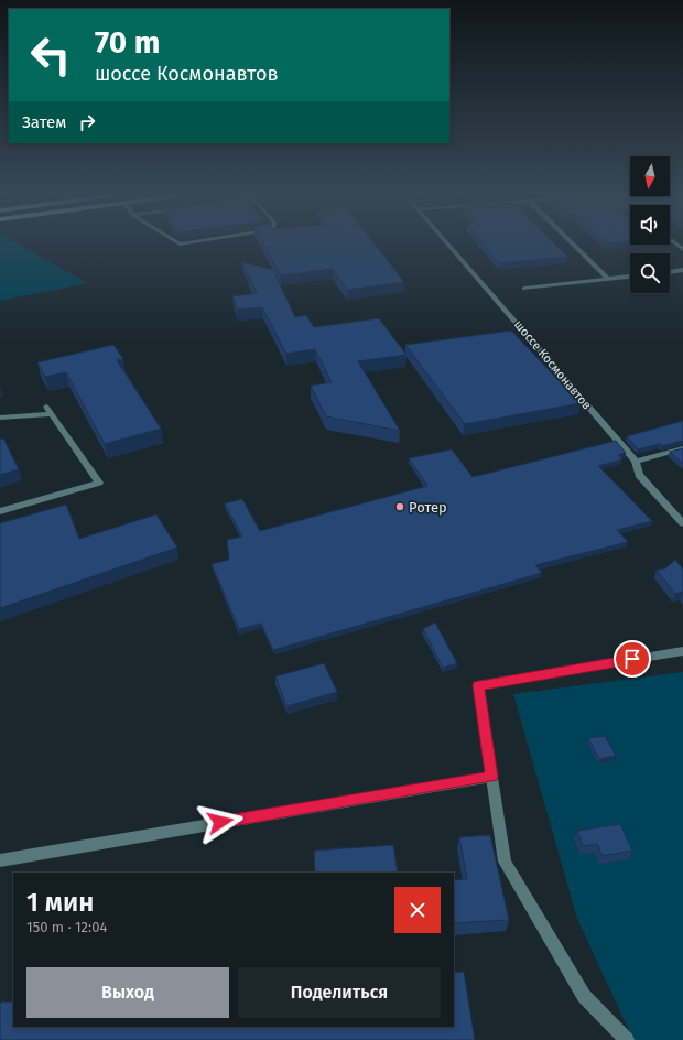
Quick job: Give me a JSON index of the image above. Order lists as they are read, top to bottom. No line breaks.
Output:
{"streets":{"street":["шоссе Космонавтов"]},"places":["Ротер"],"north":"bottom","page":{"turn":["70 m","шоссе Космонавтов"],"then":"Затем","heading":["1 мин","150 m · 12:04"],"buttons":["Выход","Поделиться"]}}
